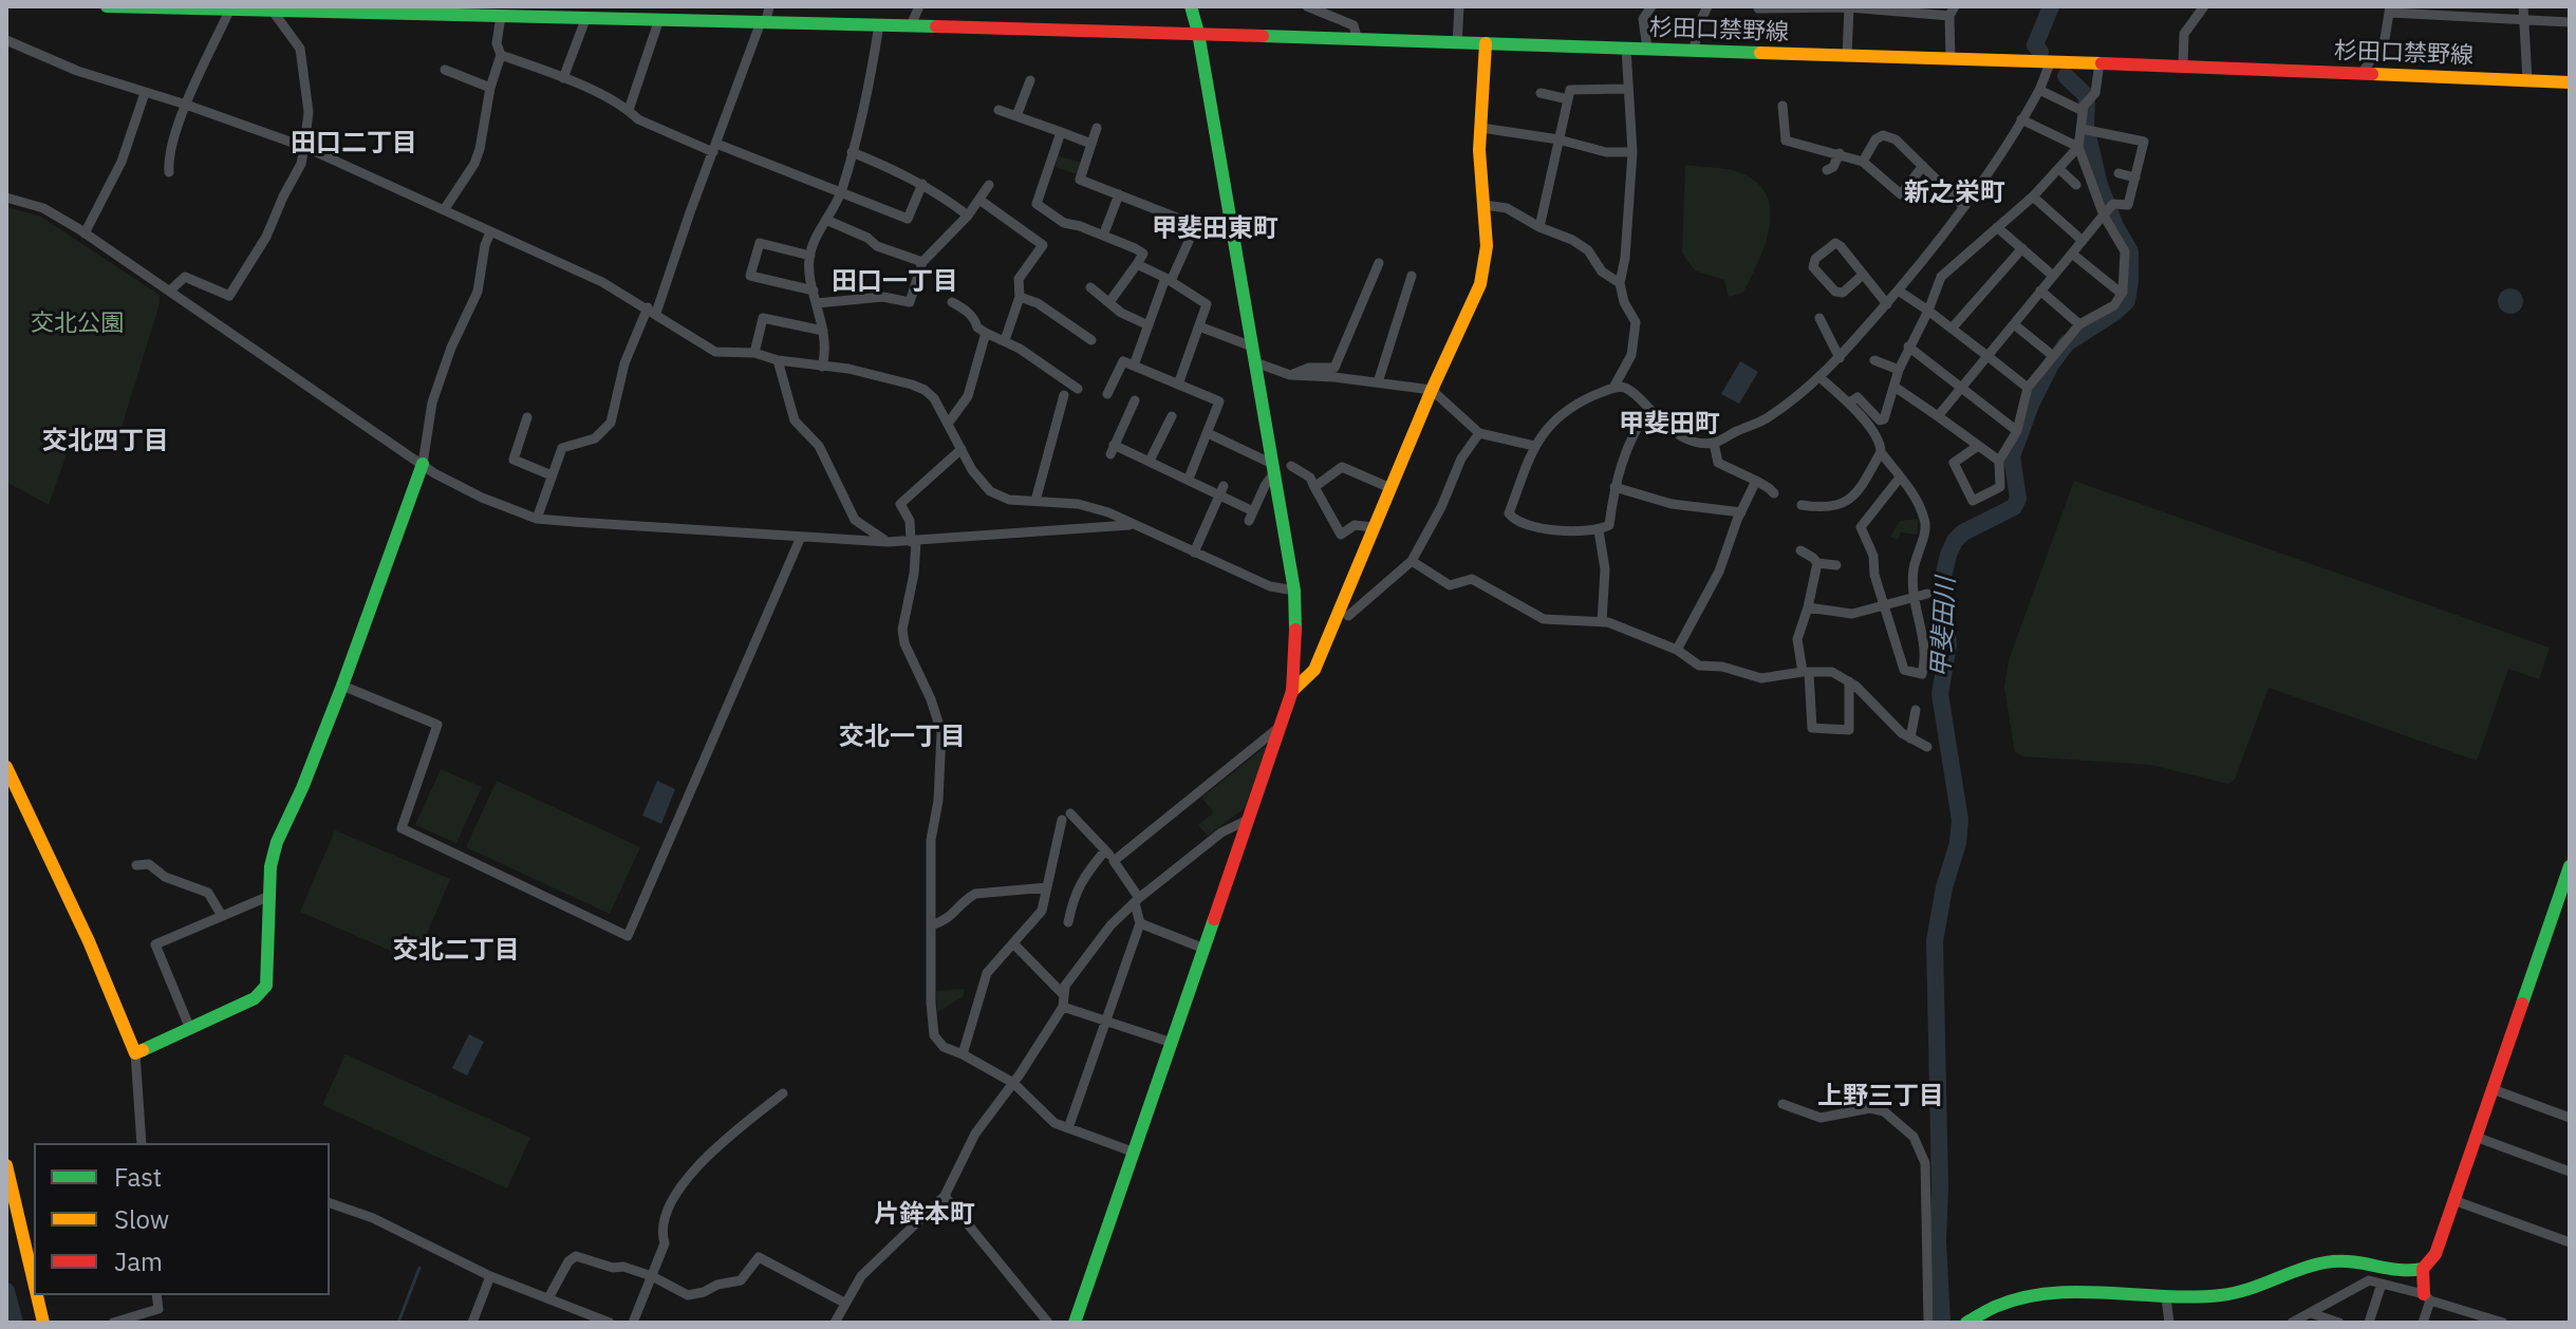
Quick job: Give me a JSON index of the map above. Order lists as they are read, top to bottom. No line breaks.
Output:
{"streets":{"street":["杉田口禁野線"]},"districts":["田口二丁目","新之栄町","甲斐田東町","田口一丁目","甲斐田町","交北四丁目","交北一丁目","交北二丁目","上野三丁目","片鉾本町"],"water":["甲斐田川"],"parks":["交北公園"],"legend":["Fast","Slow","Jam"]}
